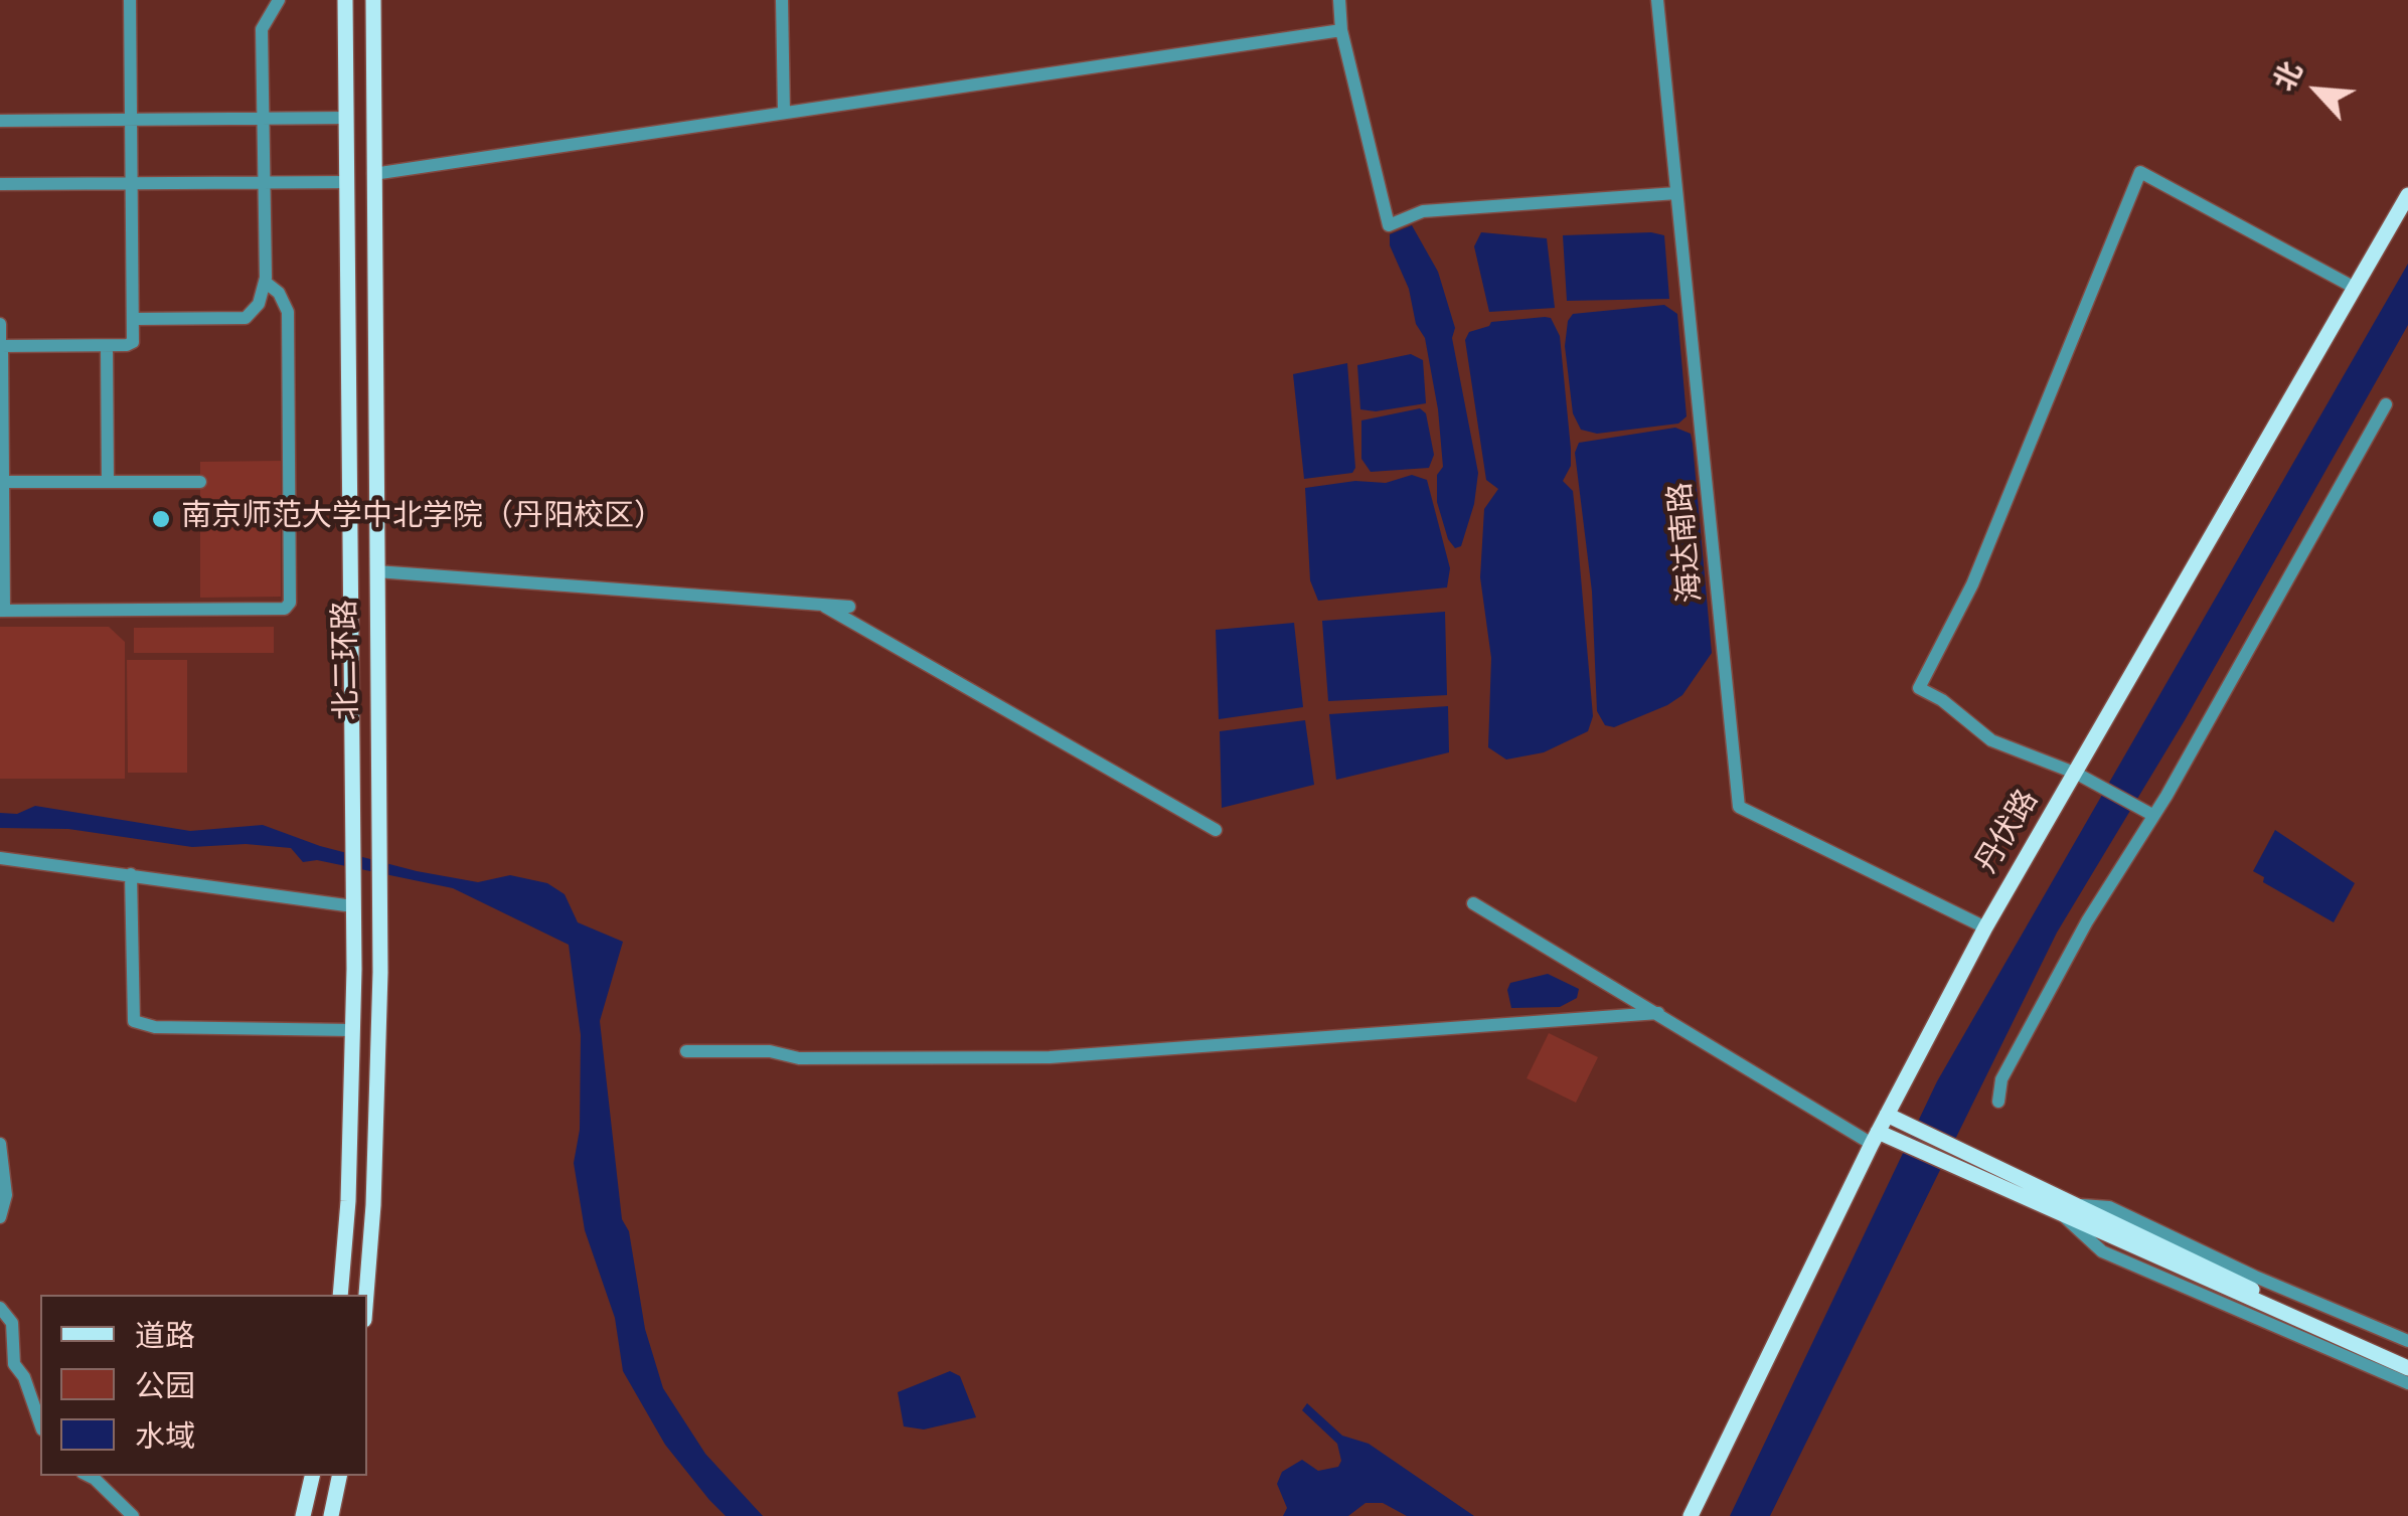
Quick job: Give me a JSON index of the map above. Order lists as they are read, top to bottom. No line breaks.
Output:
{"streets":{"main road":["北二环路","丹伏路"],"street":["海达南路"]},"crossings":[["海达南路","丹伏路"]],"places":["南京师范大学中北学院（丹阳校区）"],"legend":["道路","公园","水域"],"north":"top left"}
